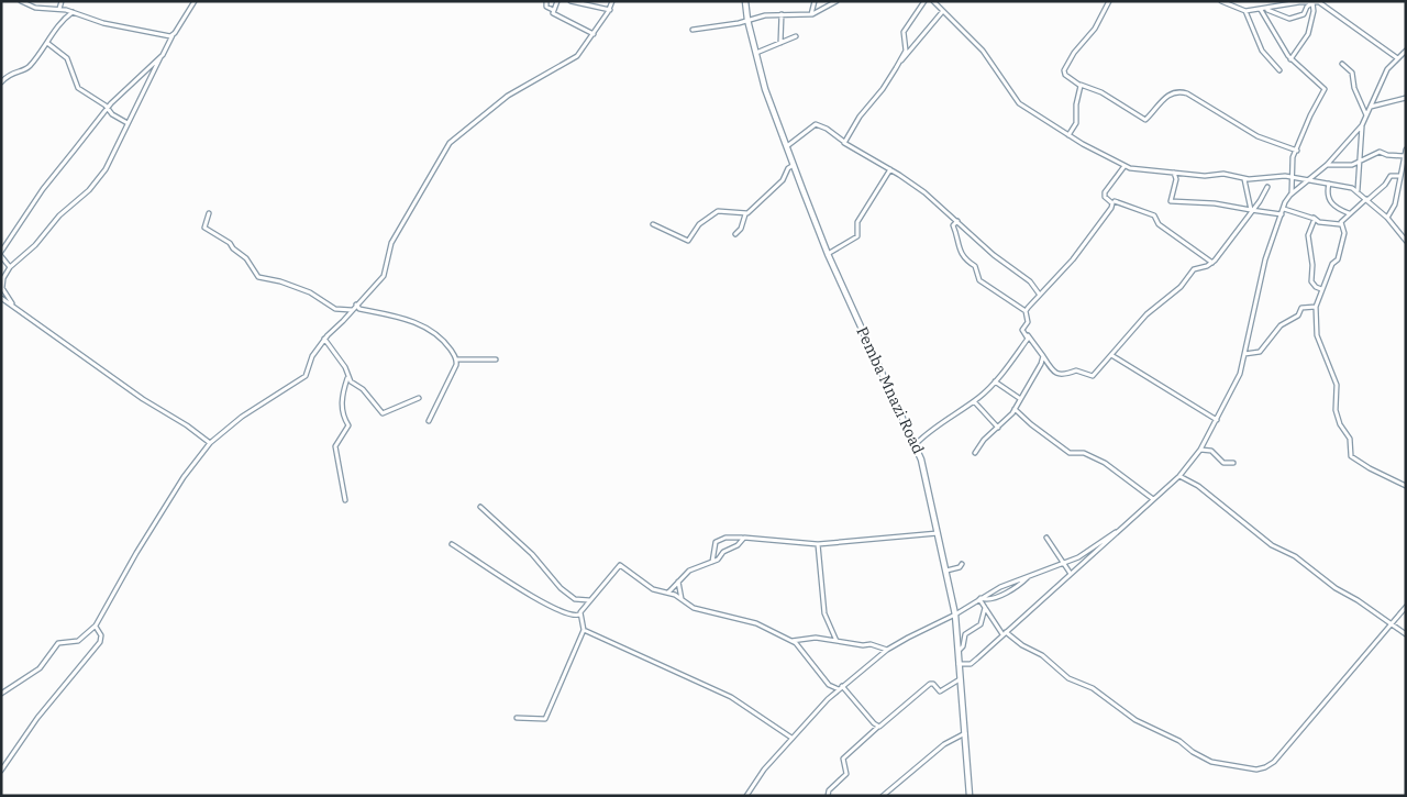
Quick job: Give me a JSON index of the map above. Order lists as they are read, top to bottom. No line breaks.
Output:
{"streets":{"main road":["Pemba Mnazi Road"]}}
